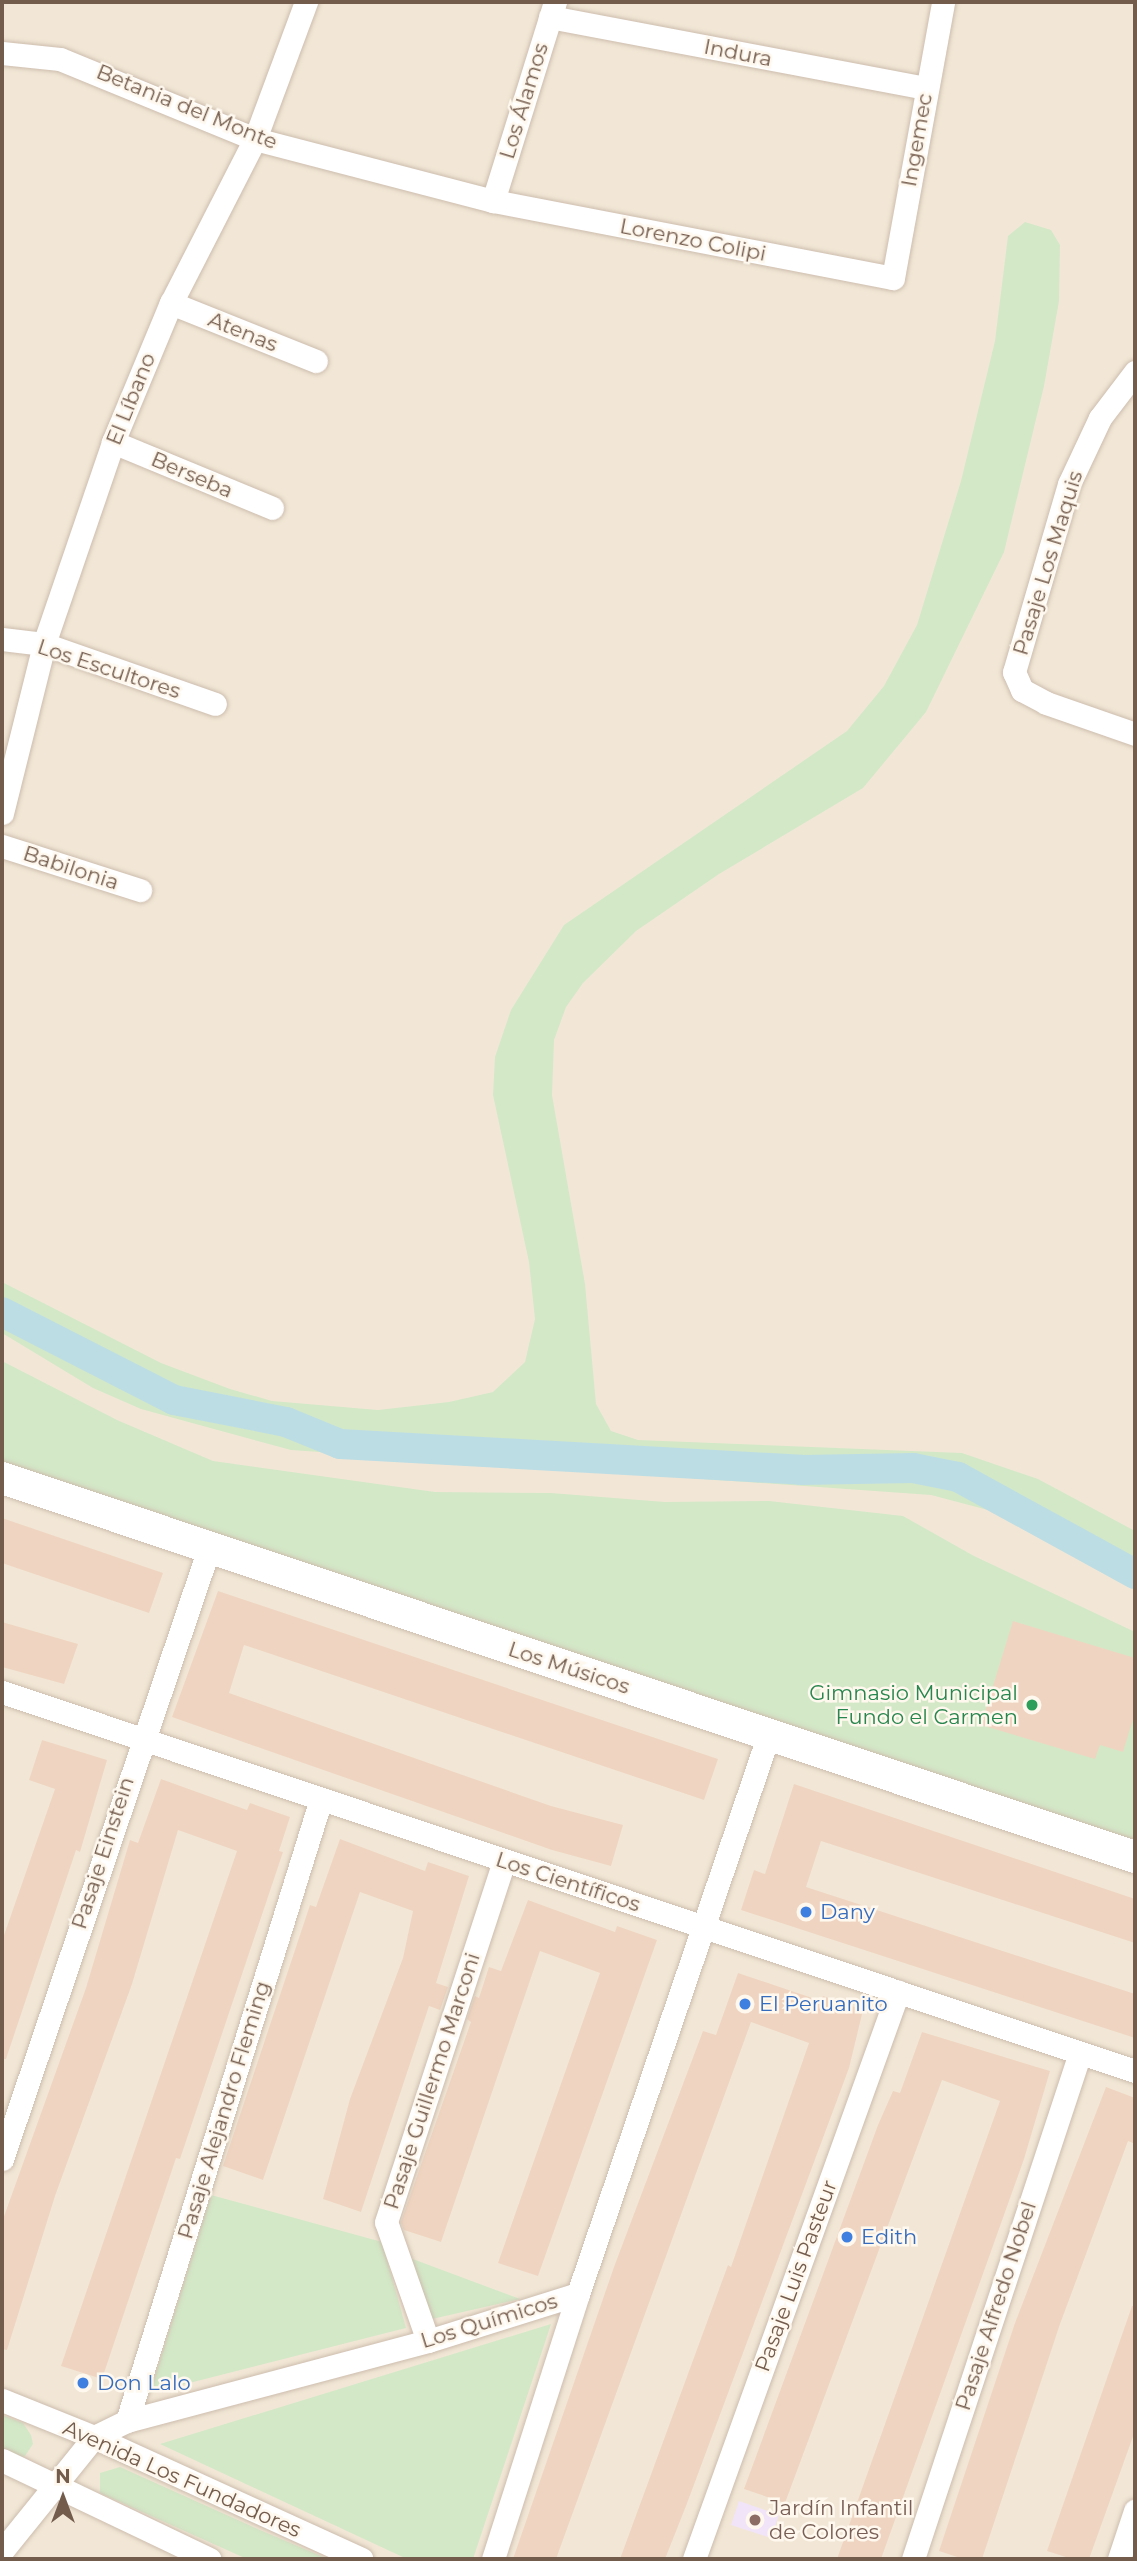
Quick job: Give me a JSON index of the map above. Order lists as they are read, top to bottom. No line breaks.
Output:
{"streets":{"street":["Indura","Los Álamos","Betania del Monte","Ingemec","Lorenzo Colipi","Atenas","El Líbano","Berseba","Pasaje Los Maquis","Los Escultores","Babilonia","Los Músicos","Pasaje Einstein","Los Científicos","Pasaje Guillermo Marconi","Pasaje Alejandro Fleming","Pasaje Luis Pasteur","Pasaje Alfredo Nobel","Los Químicos","Avenida Los Fundadores"]},"crossings":[["Indura","Los Álamos"],["Indura","Ingemec"],["Los Álamos","Betania del Monte"],["Los Álamos","Lorenzo Colipi"],["Betania del Monte","Lorenzo Colipi"],["Betania del Monte","El Líbano"],["Ingemec","Lorenzo Colipi"],["Atenas","El Líbano"],["El Líbano","Berseba"],["El Líbano","Los Escultores"],["Los Músicos","Pasaje Einstein"],["Los Músicos","Los Químicos"],["Pasaje Einstein","Los Científicos"],["Los Científicos","Pasaje Guillermo Marconi"],["Los Científicos","Pasaje Alejandro Fleming"],["Los Científicos","Pasaje Luis Pasteur"],["Los Científicos","Pasaje Alfredo Nobel"],["Los Científicos","Los Químicos"],["Pasaje Guillermo Marconi","Los Químicos"],["Pasaje Alejandro Fleming","Los Químicos"],["Los Químicos","Avenida Los Fundadores"]],"places":["Gimnasio Municipal Fundo el Carmen","Dany","El Peruanito","Edith","Don Lalo","Jardín Infantil de Colores"],"north":"top"}
